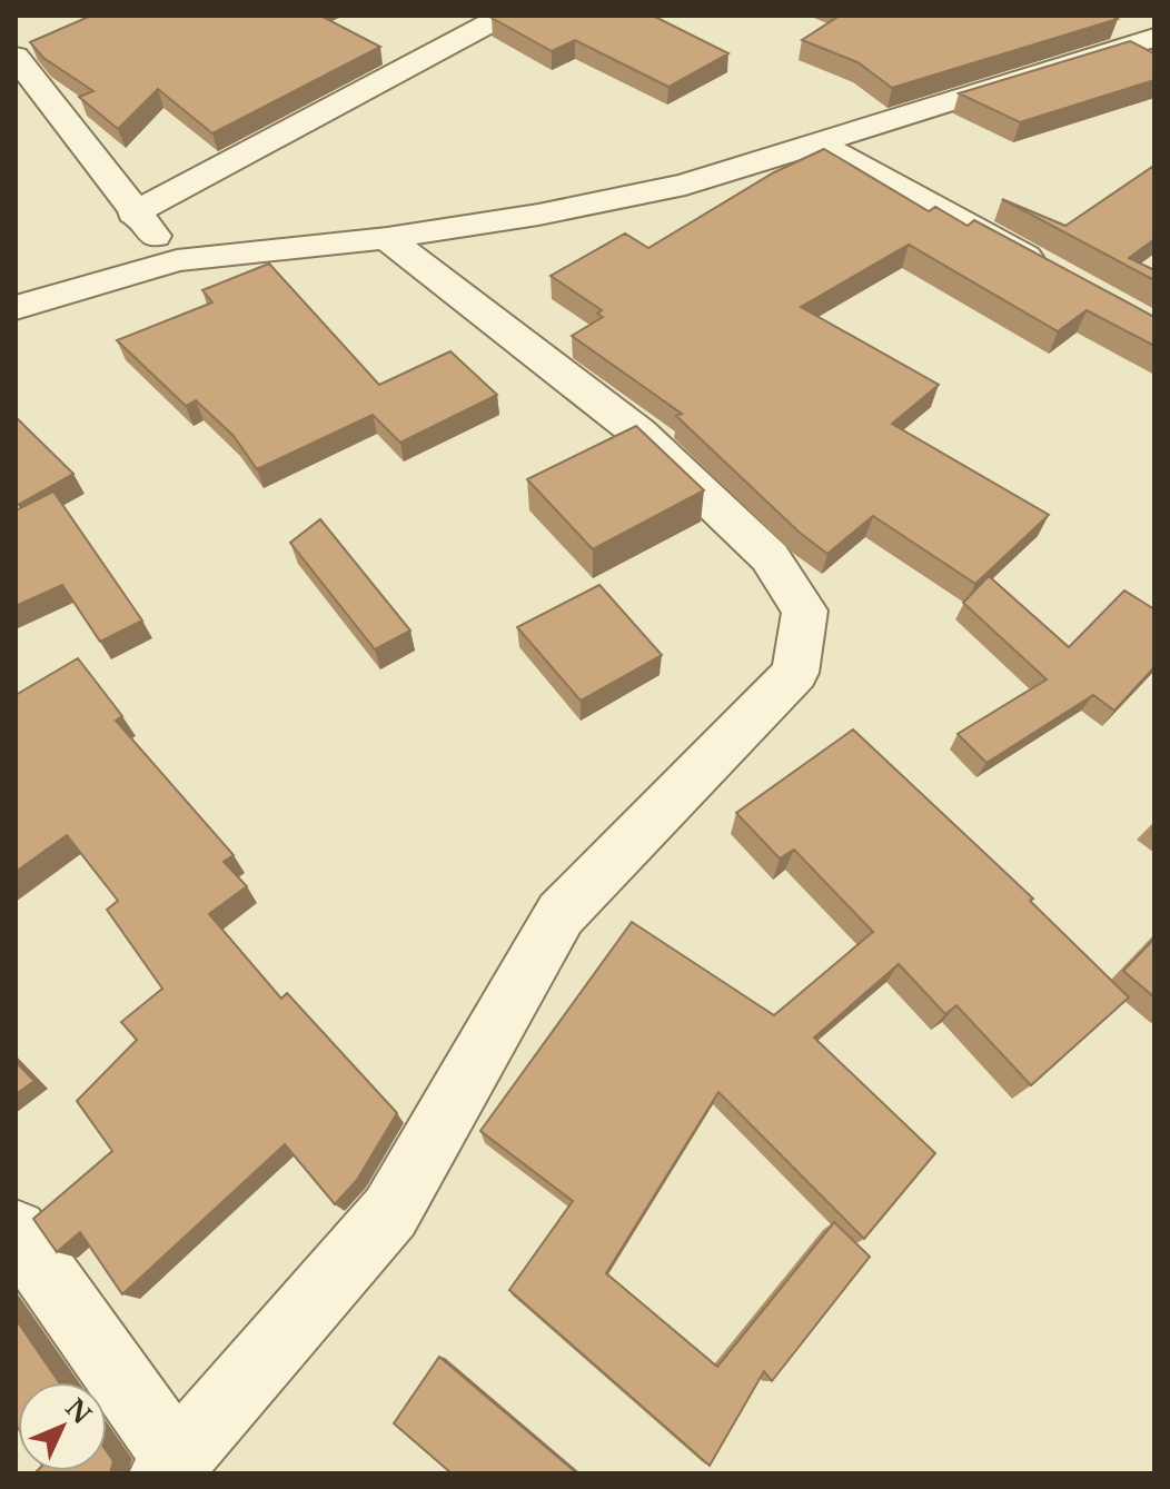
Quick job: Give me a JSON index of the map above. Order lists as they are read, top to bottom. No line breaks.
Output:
{"north":"top right"}
